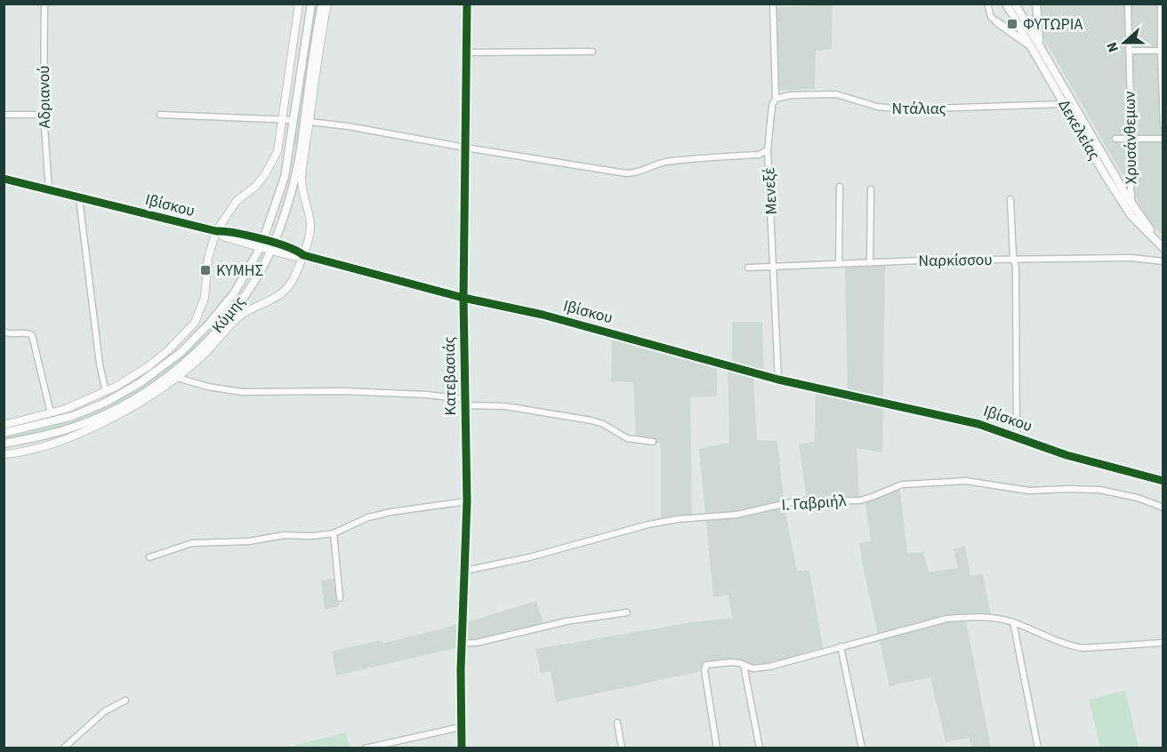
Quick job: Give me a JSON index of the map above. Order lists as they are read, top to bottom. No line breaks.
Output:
{"streets":{"main road":["Δεκελείας","Κύμης"],"street":["Αδριανού","Ντάλιας","Χρυσάνθεμων","Μενεξέ","Ιβίσκου","Ναρκίσσου","Κατεβασιάς","Ι. Γαβριήλ"]},"crossings":[["Αδριανού","Ιβίσκου"],["Ντάλιας","Δεκελείας"],["Ντάλιας","Μενεξέ"],["Δεκελείας","Χρυσάνθεμων"],["Μενεξέ","Ιβίσκου"],["Μενεξέ","Ναρκίσσου"],["Ιβίσκου","Κύμης"],["Ιβίσκου","Κατεβασιάς"],["Κατεβασιάς","Ι. Γαβριήλ"]],"places":{"transit":["ΦΥΤΩΡΙΑ","ΚΥΜΗΣ"]},"north":"left"}
